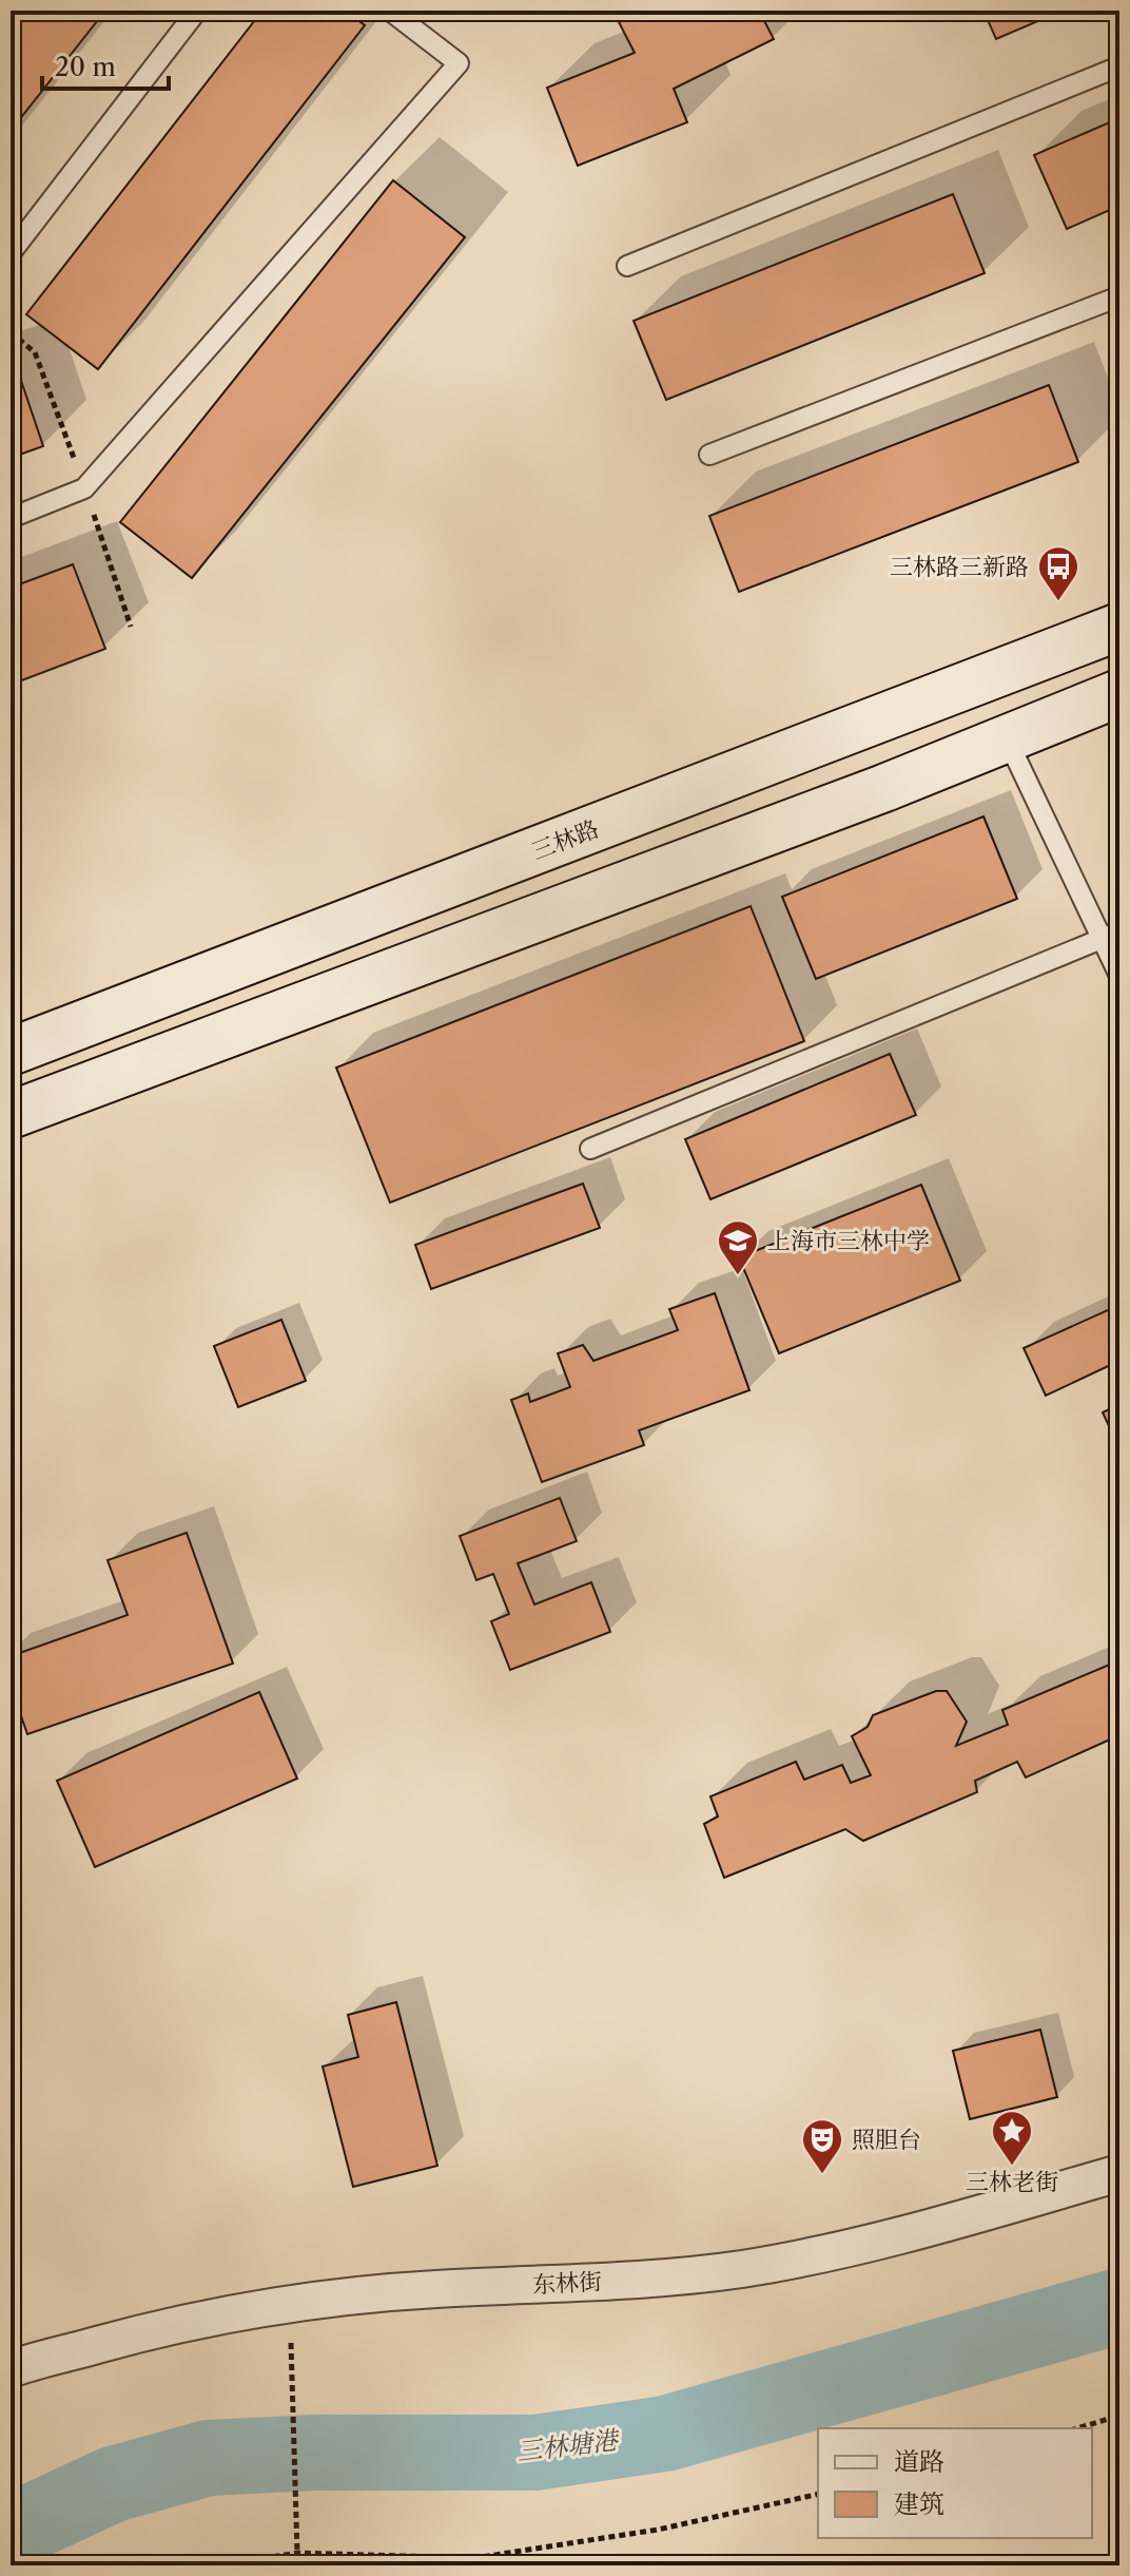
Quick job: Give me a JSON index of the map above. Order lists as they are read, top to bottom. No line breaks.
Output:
{"streets":{"main road":["三林路"],"street":["东林街"]},"water":["三林塘港"],"places":{"bus stop":["三林路三新路"],"school or university":["上海市三林中学"],"place":["三林老街"],"theatre":["照胆台"]},"legend":["道路","建筑"],"scale_bar":"20 m"}
